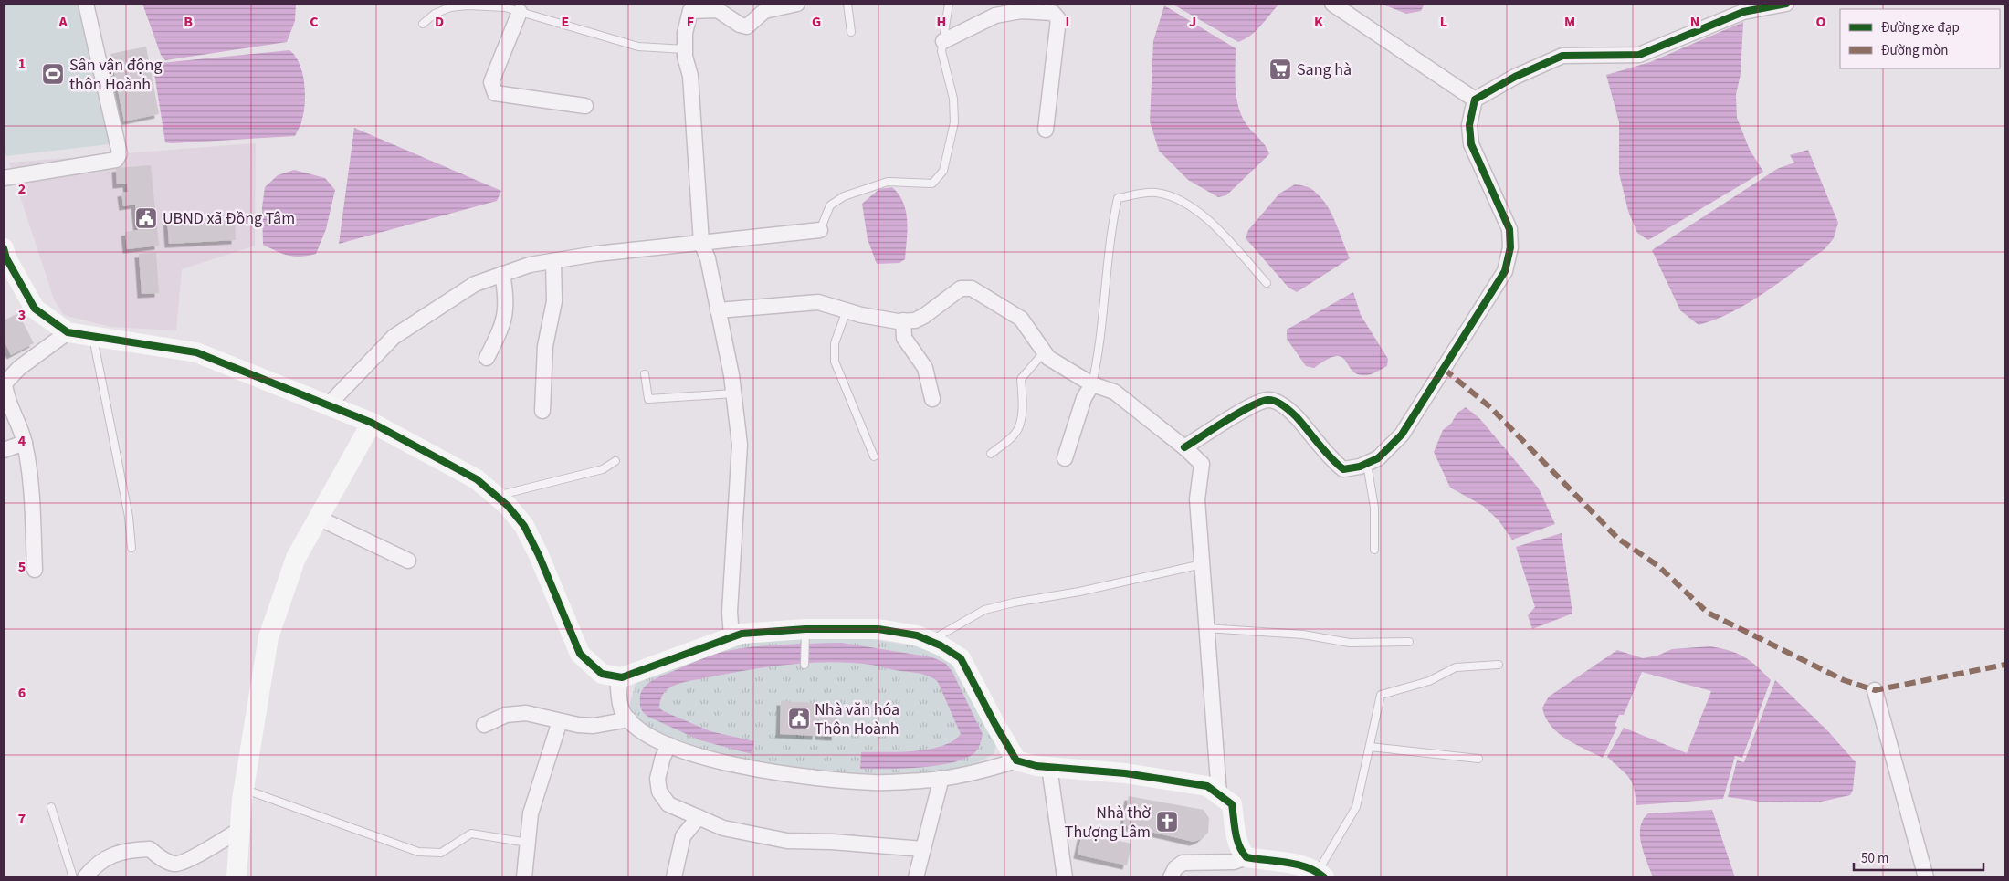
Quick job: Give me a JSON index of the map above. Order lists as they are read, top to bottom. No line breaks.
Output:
{"places":{"supermarket":["Sang hà"],"sports":["Sân vận động thôn Hoành"],"public building":["UBND xã Đồng Tâm","Nhà văn hóa Thôn Hoành"],"church":["Nhà thờ Thượng Lâm"]},"legend":["Đường xe đạp","Đường mòn"],"scale_bar":"50 m","grid":{"columns":["A","B","C","D","E","F","G","H","I","J","K","L","M","N","O"],"rows":["1","2","3","4","5","6","7"]}}
